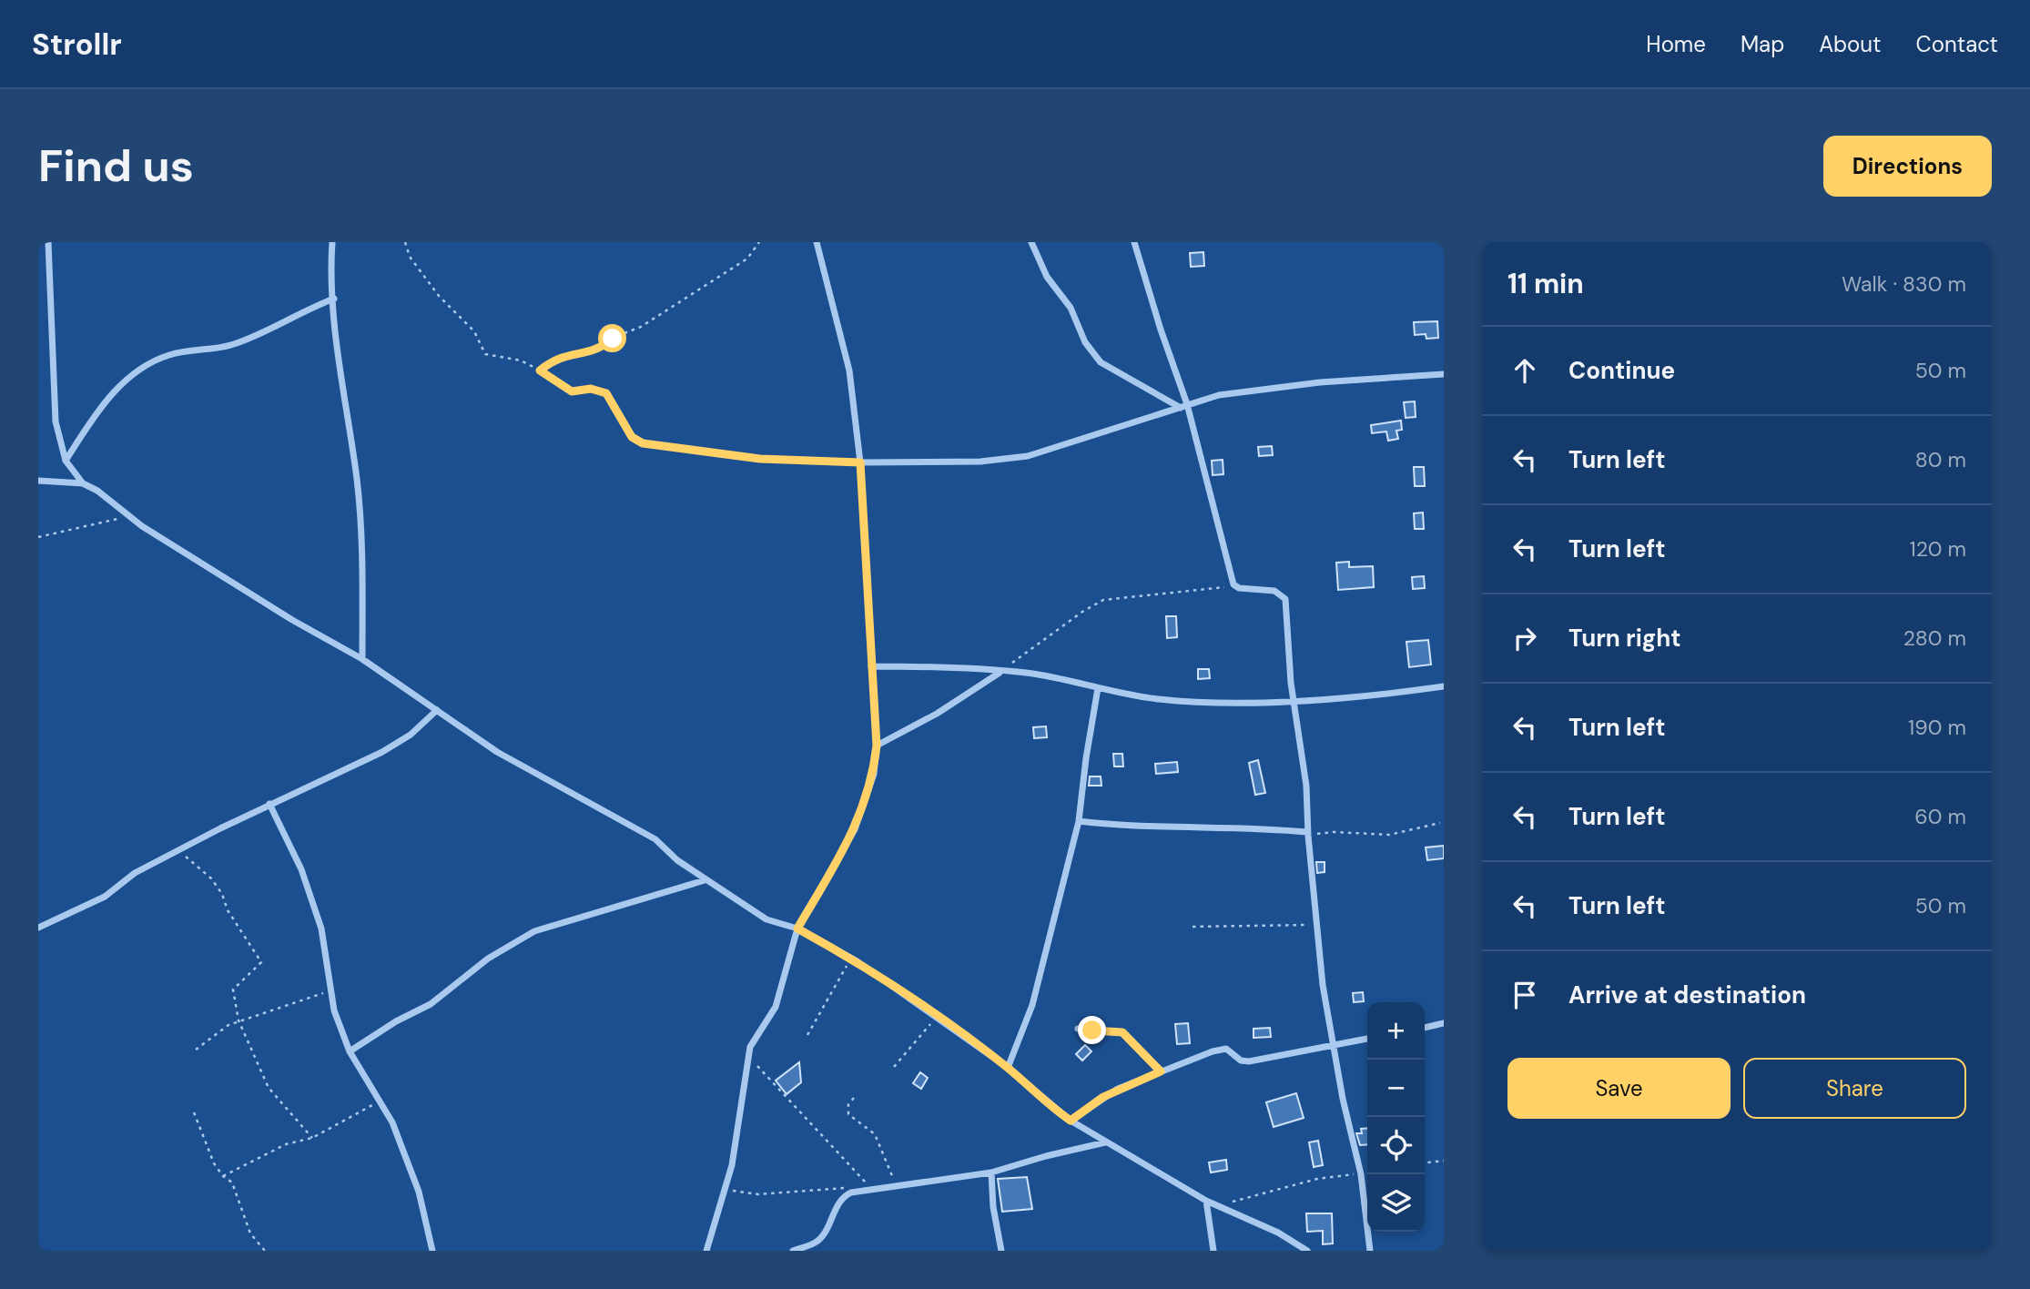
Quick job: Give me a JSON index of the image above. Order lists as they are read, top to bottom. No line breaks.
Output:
{"page":{"header":"Strollr","nav":["Home","Map","About","Contact"],"buttons":["Directions",["Save","Share"]],"title":"Find us","heading":["11 min","Walk · 830 m"],"list":[["Continue","50 m"],["Turn left","80 m"],["Turn left","120 m"],["Turn right","280 m"],["Turn left","190 m"],["Turn left","60 m"],["Turn left","50 m"],"Arrive at destination"],"map_buttons":["+","−"]}}
